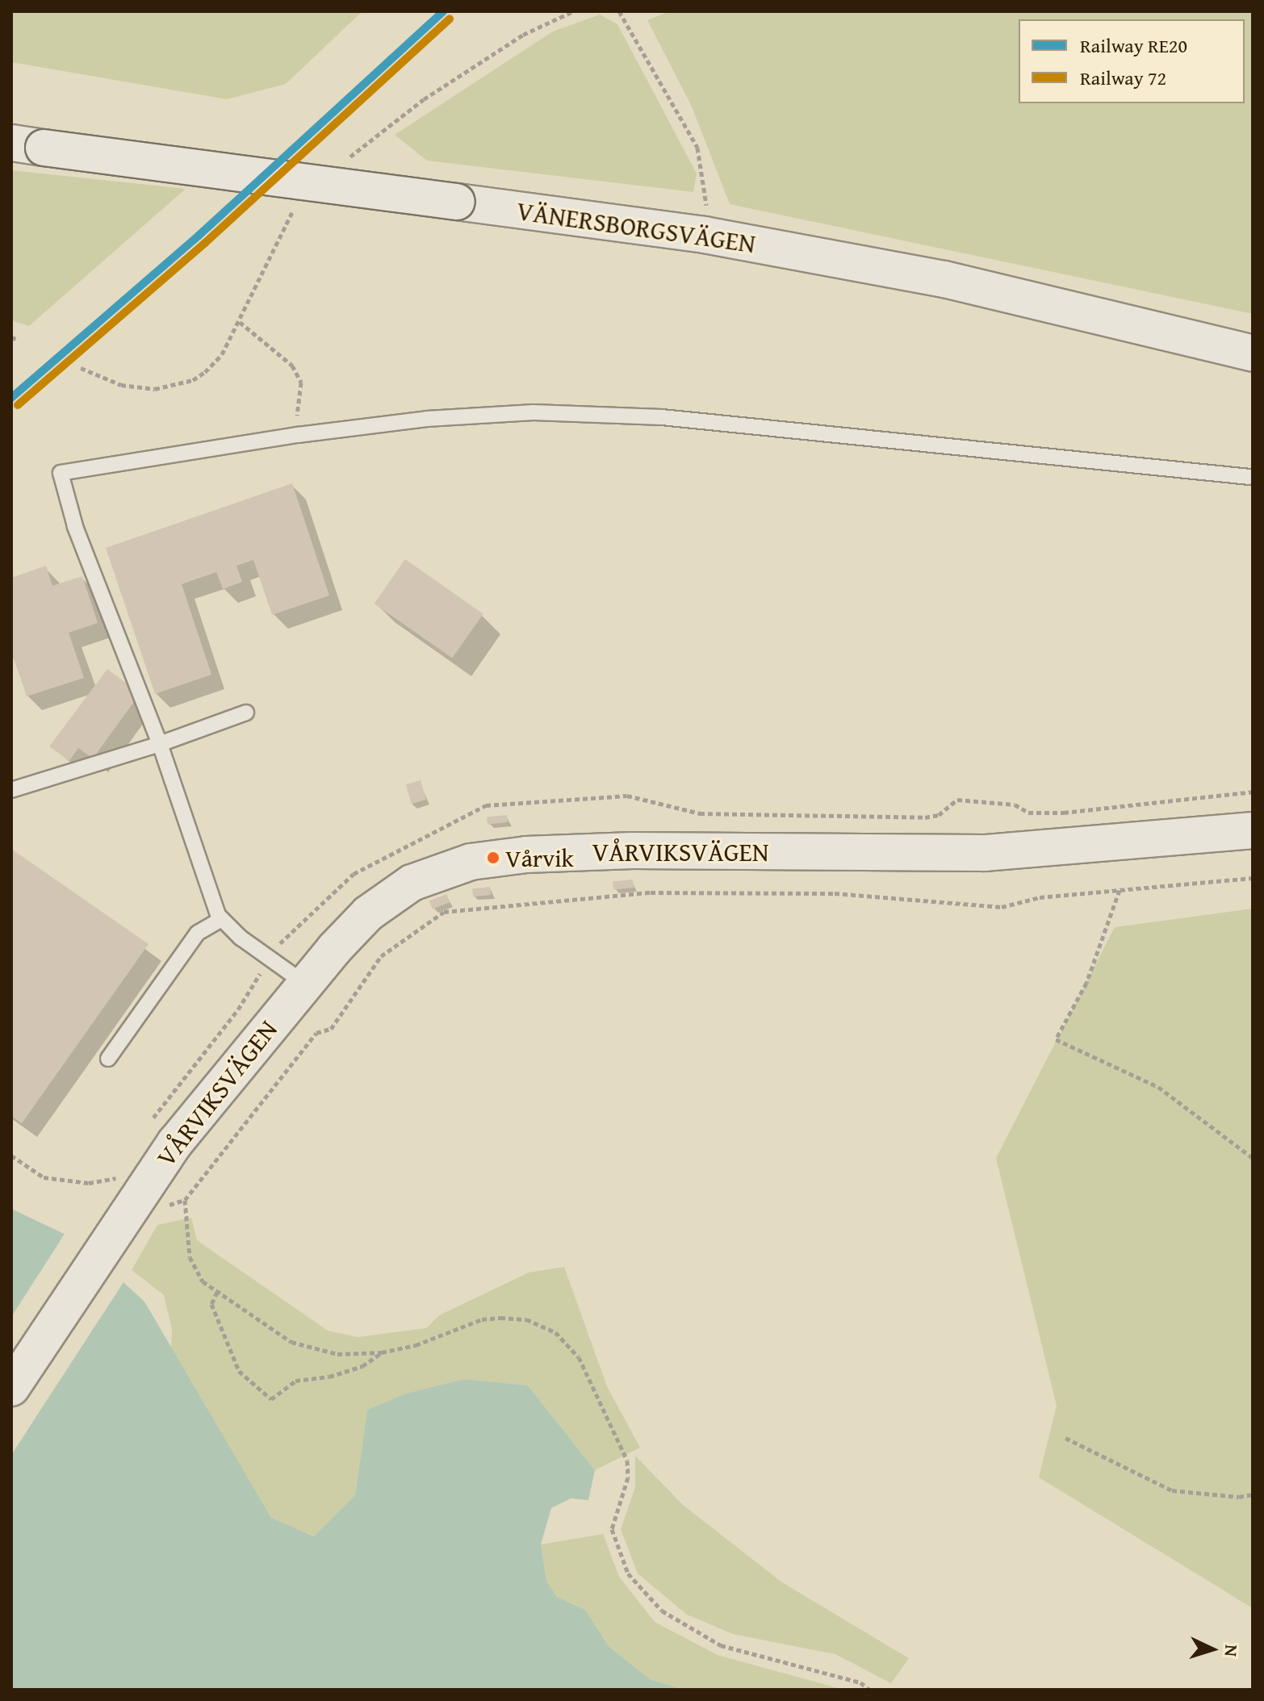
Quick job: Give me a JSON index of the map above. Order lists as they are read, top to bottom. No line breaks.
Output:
{"streets":{"street":["VÄNERSBORGSVÄGEN","VÅRVIKSVÄGEN"]},"places":["Vårvik"],"lines":["rail line RE20","rail line 72"],"legend":["Railway RE20","Railway 72"],"north":"right"}
